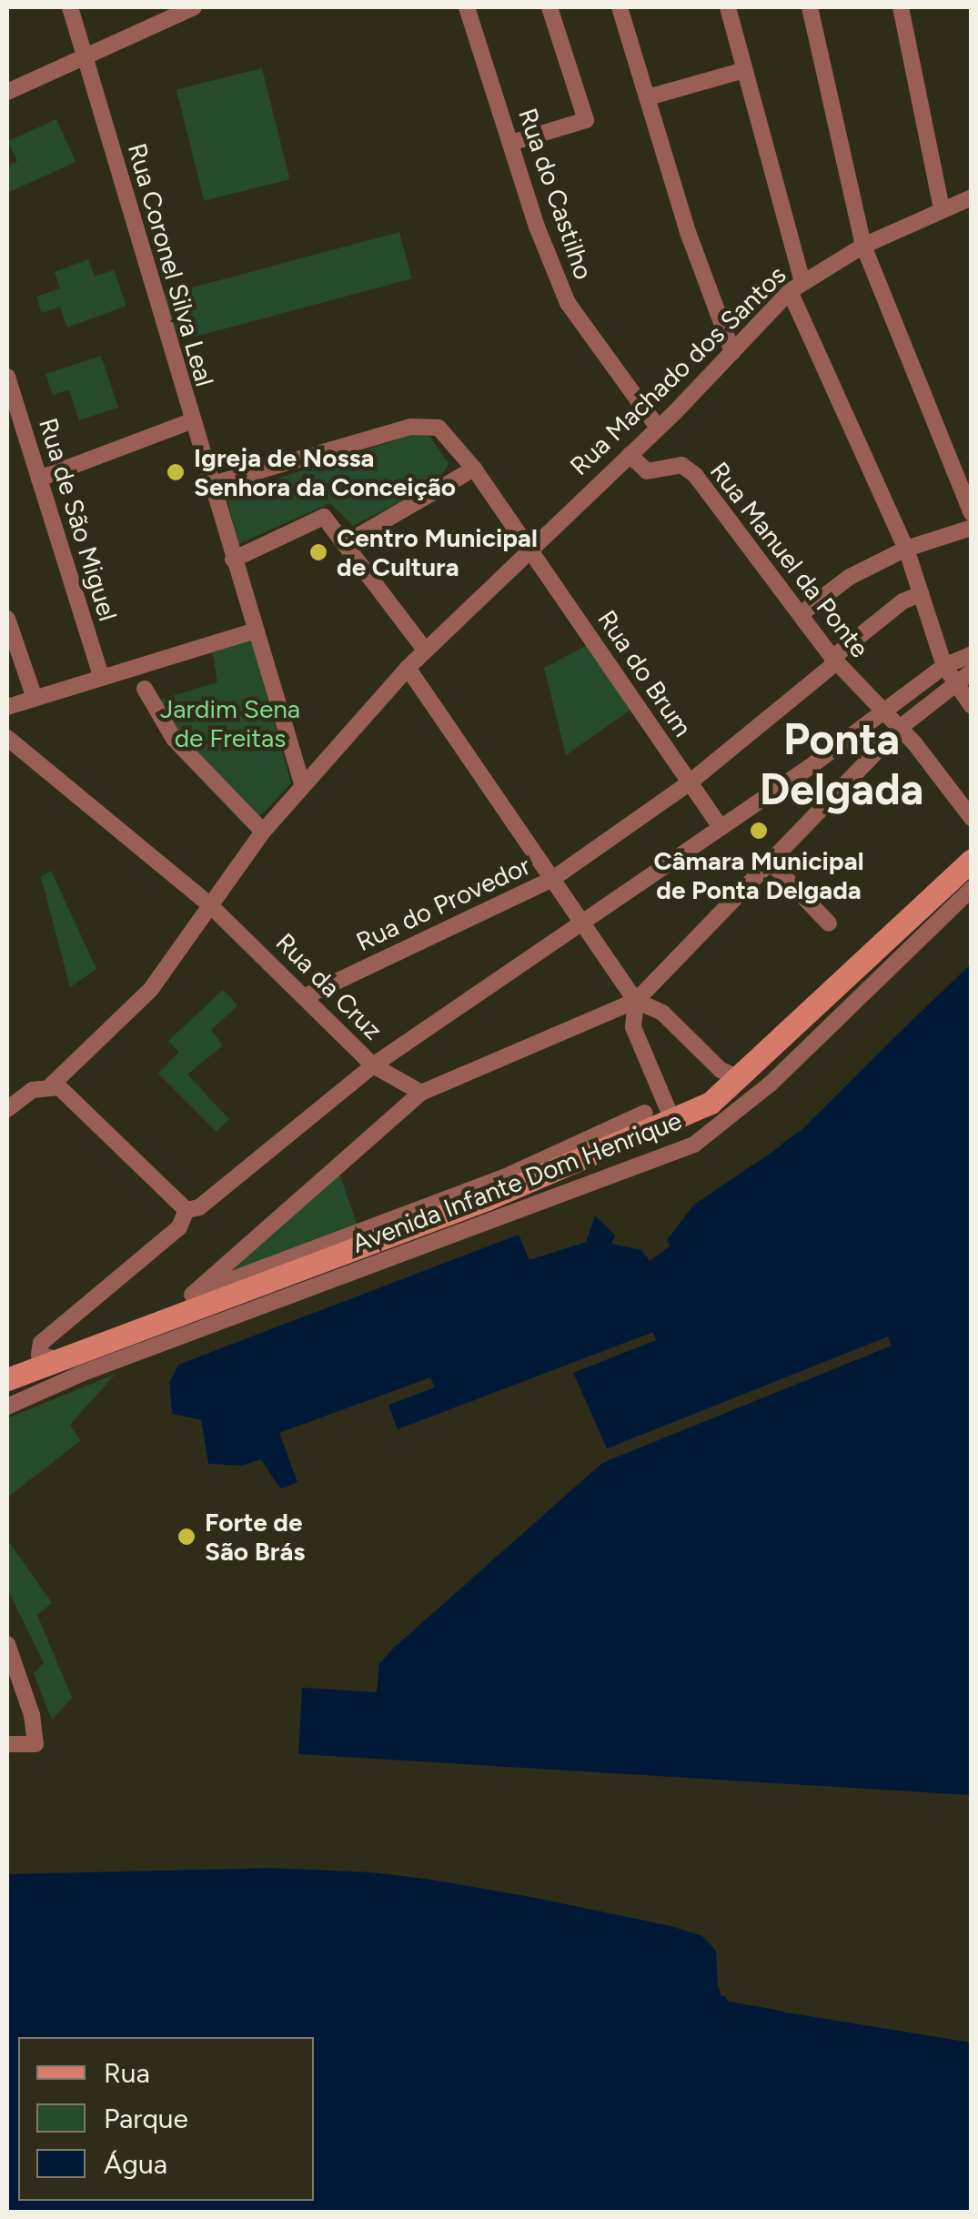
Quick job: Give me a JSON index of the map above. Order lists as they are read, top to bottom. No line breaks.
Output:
{"streets":{"main road":["Avenida Infante Dom Henrique"],"street":["Rua do Castilho","Rua Coronel Silva Leal","Rua Machado dos Santos","Rua de São Miguel","Rua Manuel da Ponte","Rua do Brum","Rua do Provedor","Rua da Cruz"]},"crossings":[["Rua do Castilho","Rua Machado dos Santos"],["Rua Coronel Silva Leal","Rua Machado dos Santos"],["Rua Coronel Silva Leal","Rua do Brum"],["Rua Machado dos Santos","Rua Manuel da Ponte"],["Rua Machado dos Santos","Rua do Brum"],["Rua Machado dos Santos","Rua da Cruz"],["Rua Manuel da Ponte","Rua do Provedor"],["Rua do Brum","Rua do Provedor"],["Rua do Provedor","Rua da Cruz"],["Rua da Cruz","Avenida Infante Dom Henrique"]],"districts":["Ponta Delgada"],"parks":["Jardim Sena de Freitas"],"places":["Igreja de Nossa Senhora da Conceição","Centro Municipal de Cultura","Câmara Municipal de Ponta Delgada","Forte de São Brás"],"legend":["Rua","Parque","Água"]}
